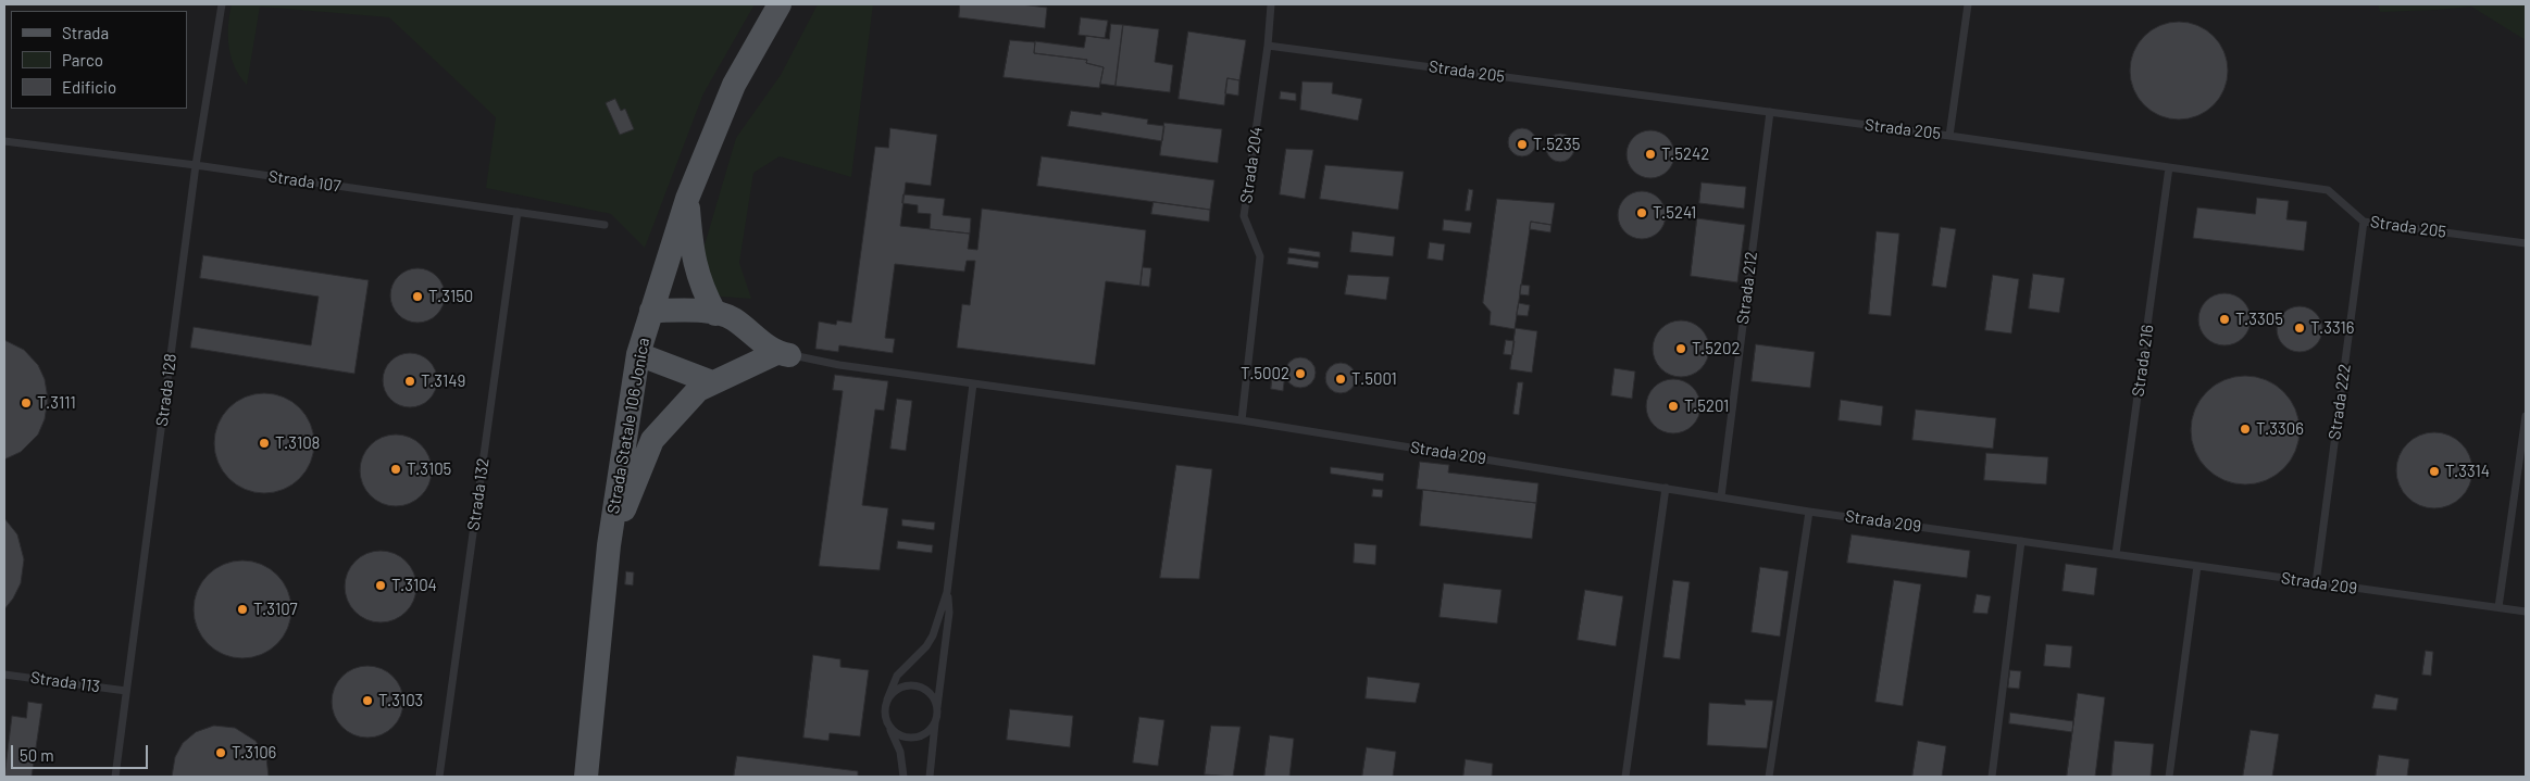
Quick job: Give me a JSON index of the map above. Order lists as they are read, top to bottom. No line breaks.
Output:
{"streets":{"main road":["Strada Statale 106 Jonica"],"lane":["Strada 205","Strada 204","Strada 107","Strada 212","Strada 216","Strada 128","Strada 222","Strada 209","Strada 132","Strada 113"]},"crossings":[["Strada 205","Strada 204"],["Strada 205","Strada 212"],["Strada 205","Strada 216"],["Strada 205","Strada 222"],["Strada 204","Strada 209"],["Strada 107","Strada 128"],["Strada 107","Strada 132"],["Strada 212","Strada 209"],["Strada 216","Strada 209"],["Strada 128","Strada 113"],["Strada 222","Strada 209"]],"places":["T.5235","T.5242","T.5241","T.3150","T.3305","T.3316","T.5202","T.5002","T.5001","T.3149","T.3111","T.5201","T.3306","T.3108","T.3105","T.3314","T.3104","T.3107","T.3103","T.3106"],"legend":["Strada","Parco","Edificio"],"scale_bar":"50 m"}
